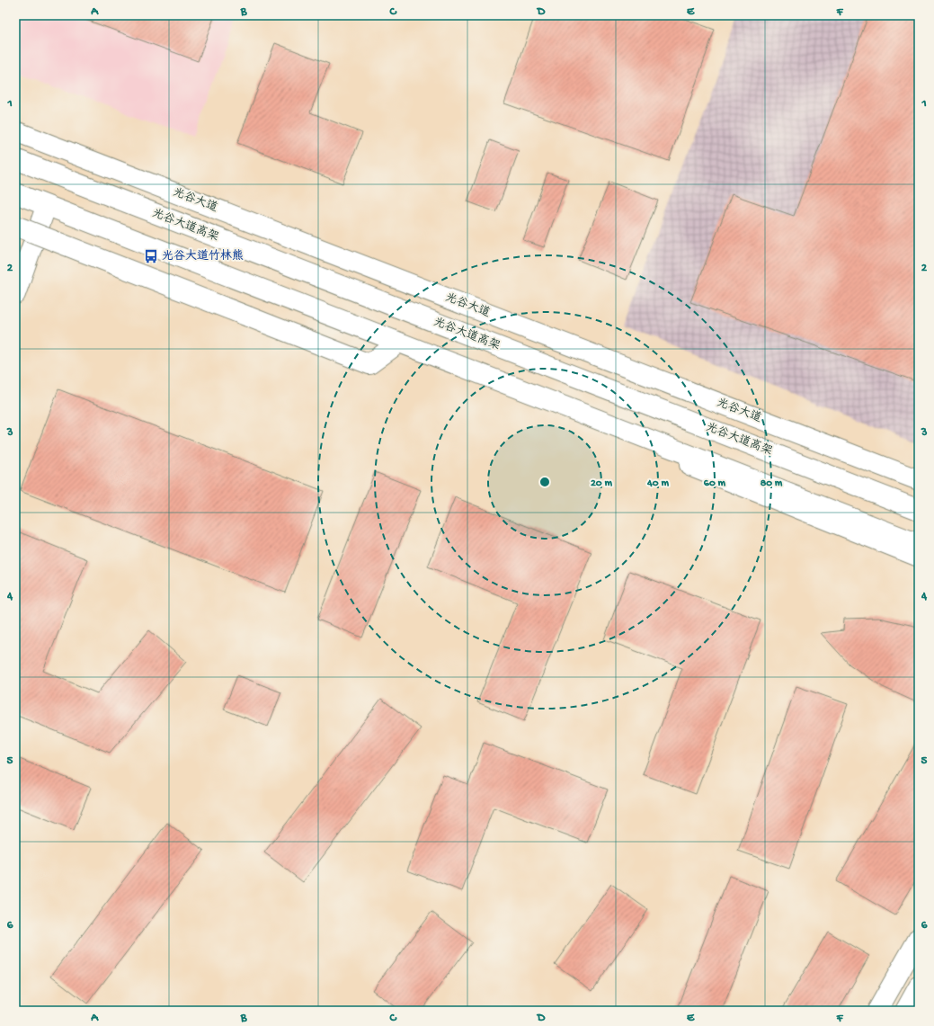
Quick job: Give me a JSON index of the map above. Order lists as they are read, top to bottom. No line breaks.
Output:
{"streets":{"main road":["光谷大道","光谷大道高架"]},"places":{"bus stop":["光谷大道竹林熊"]},"grid":{"columns":["A","B","C","D","E","F"],"rows":["1","2","3","4","5","6"]},"rings":["20 m","40 m","60 m","80 m"]}
